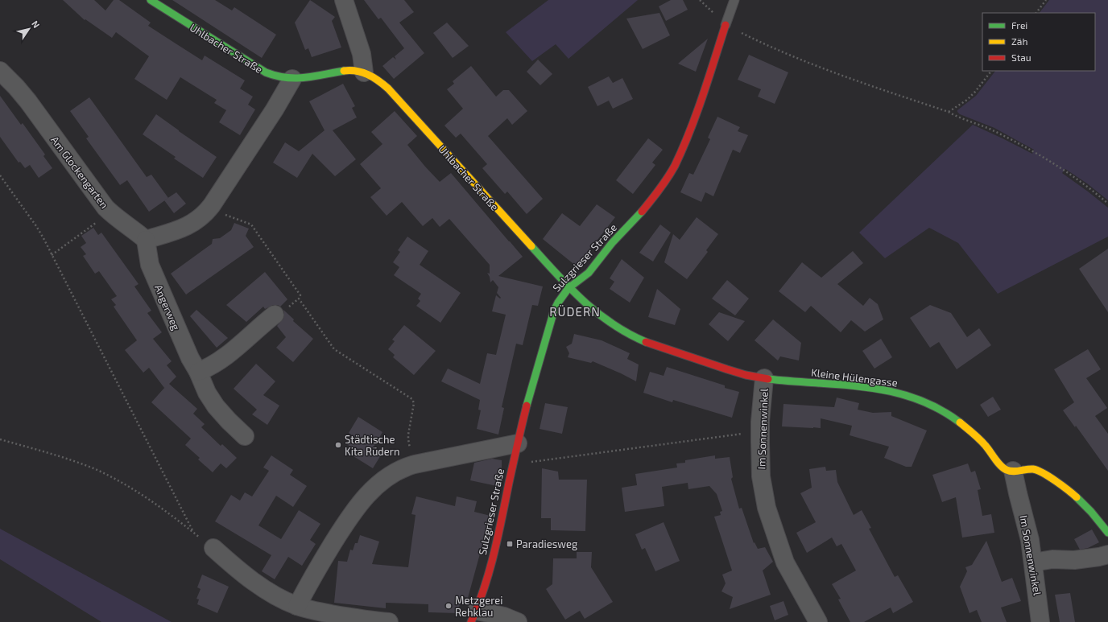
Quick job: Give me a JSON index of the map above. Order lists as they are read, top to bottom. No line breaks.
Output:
{"streets":{"street":["Uhlbacher Straße","Am Glockengarten","Sulzgrieser Straße","Angerweg","Kleine Hülengasse","Im Sonnenwinkel"]},"crossings":[["Uhlbacher Straße","Sulzgrieser Straße"],["Uhlbacher Straße","Kleine Hülengasse"],["Am Glockengarten","Angerweg"],["Sulzgrieser Straße","Kleine Hülengasse"],["Kleine Hülengasse","Im Sonnenwinkel"]],"districts":["RÜDERN"],"places":{"other":["Städtische Kita Rüdern","Metzgerei Rehklau"],"transit":["Paradiesweg"]},"legend":["Frei","Zäh","Stau"],"north":"top right"}
